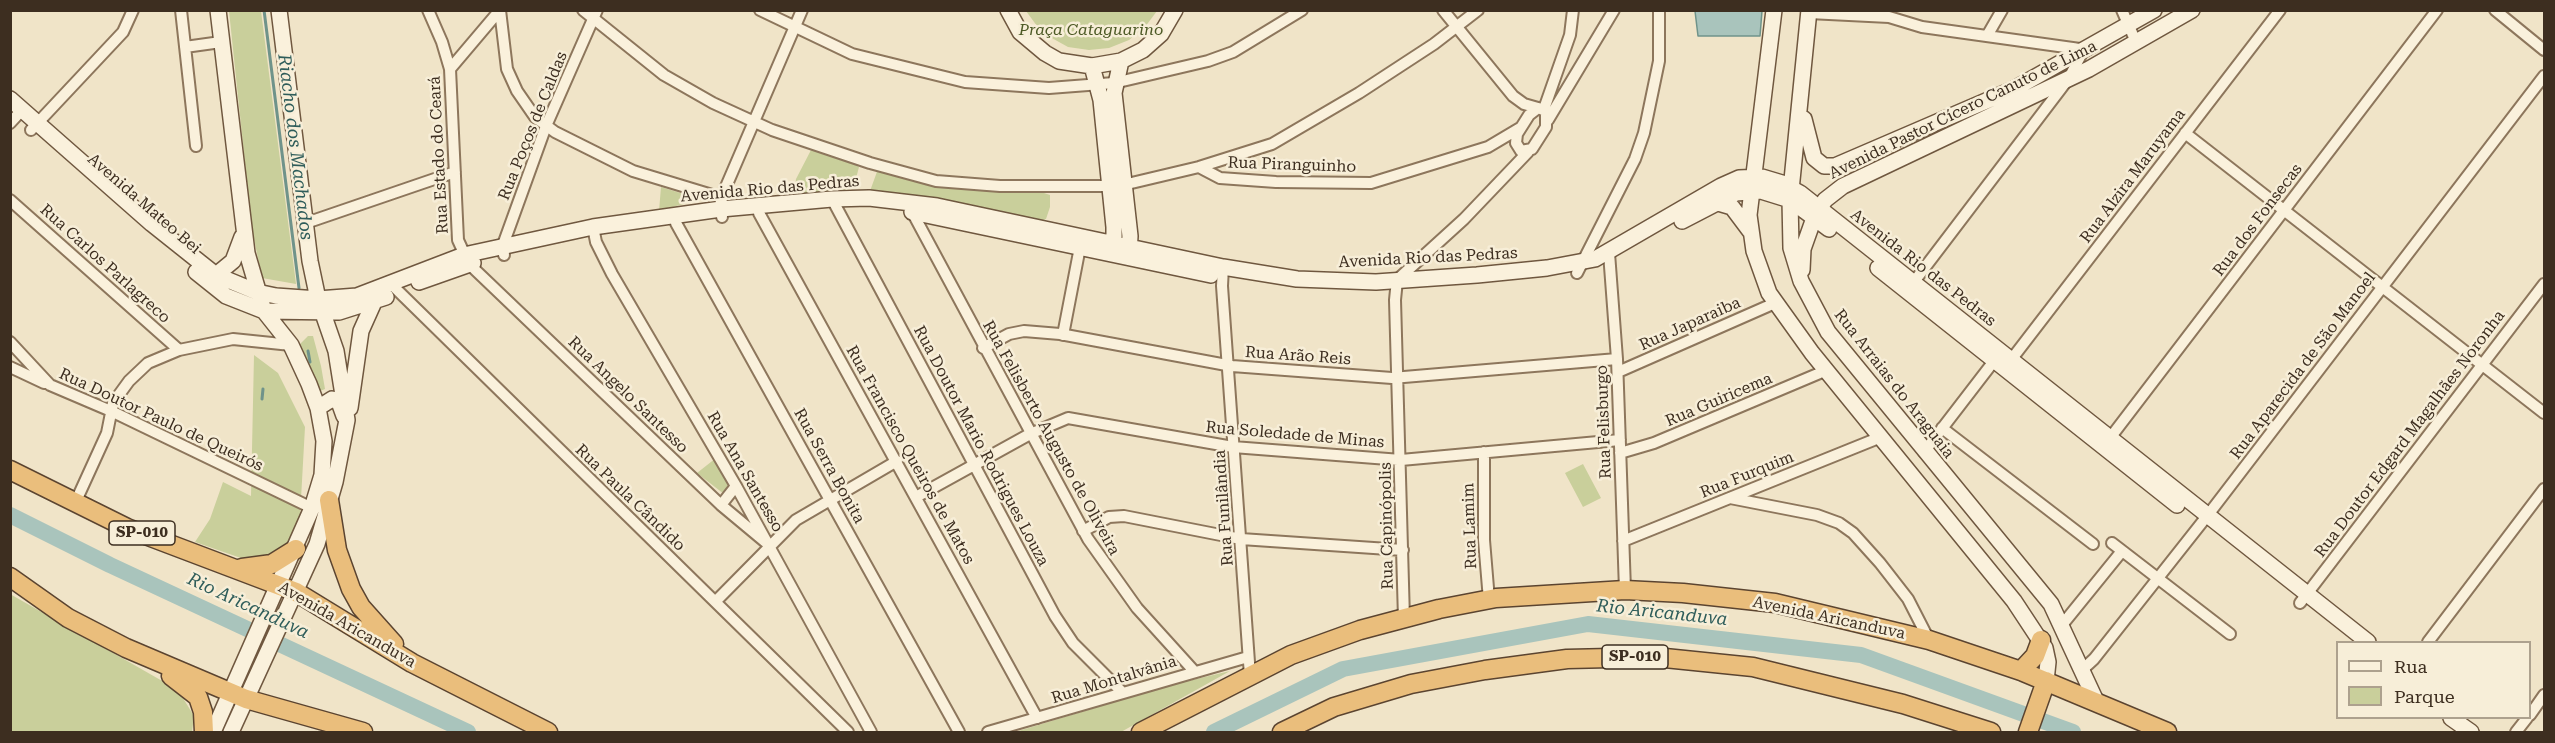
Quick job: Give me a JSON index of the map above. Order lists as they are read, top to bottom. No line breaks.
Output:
{"streets":{"highway":["SP-010","Avenida Aricanduva"],"main road":["Avenida Pastor Cícero Canuto de Lima","Avenida Rio das Pedras","Avenida Mateo Bei","Rua Arraias do Araguaia"],"street":["Rua Poços de Caldas","Rua Estado do Ceará","Rua Piranguinho","Rua Alzira Maruyama","Rua dos Fonsecas","Rua Carlos Parlagreco","Rua Japaraiba","Rua Arão Reis","Rua Aparecida de São Manoel","Rua Angelo Santesso","Rua Guiricema","Rua Doutor Paulo de Queirós","Rua Felisburgo","Rua Doutor Edgard Magalhães Noronha","Rua Soledade de Minas","Rua Felisberto Augusto de Oliveira","Rua Doutor Mario Rodrigues Louza","Rua Francisco Queiros de Matos","Rua Serra Bonita","Rua Ana Santesso","Rua Furquim","Rua Paula Cândido","Rua Funilândia","Rua Capinópolis","Rua Lamim","Rua Montalvânia"]},"crossings":[["Avenida Pastor Cícero Canuto de Lima","Avenida Rio das Pedras"],["Avenida Pastor Cícero Canuto de Lima","Rua Arraias do Araguaia"],["Rua Poços de Caldas","Avenida Rio das Pedras"],["Rua Estado do Ceará","Avenida Rio das Pedras"],["Rua Estado do Ceará","Rua Angelo Santesso"],["Rua Alzira Maruyama","Avenida Rio das Pedras"],["Avenida Rio das Pedras","Avenida Mateo Bei"],["Avenida Rio das Pedras","Rua dos Fonsecas"],["Avenida Rio das Pedras","Rua Aparecida de São Manoel"],["Avenida Rio das Pedras","Rua Arraias do Araguaia"],["Avenida Rio das Pedras","Rua Angelo Santesso"],["Avenida Rio das Pedras","Rua Felisburgo"],["Avenida Rio das Pedras","Rua Doutor Edgard Magalhães Noronha"],["Avenida Rio das Pedras","Rua Felisberto Augusto de Oliveira"],["Avenida Rio das Pedras","Rua Doutor Mario Rodrigues Louza"],["Avenida Rio das Pedras","Rua Francisco Queiros de Matos"],["Avenida Rio das Pedras","Rua Serra Bonita"],["Avenida Rio das Pedras","Rua Ana Santesso"],["Avenida Rio das Pedras","Rua Paula Cândido"],["Avenida Rio das Pedras","Rua Funilândia"],["Avenida Rio das Pedras","Rua Capinópolis"],["Rua Japaraiba","Rua Felisburgo"],["Rua Arão Reis","Rua Felisburgo"],["Rua Arão Reis","Rua Felisberto Augusto de Oliveira"],["Rua Arão Reis","Rua Funilândia"],["Rua Arão Reis","Rua Capinópolis"],["Rua Aparecida de São Manoel","Rua Arraias do Araguaia"],["Rua Arraias do Araguaia","Avenida Aricanduva"],["Rua Angelo Santesso","Rua Ana Santesso"],["Rua Guiricema","Rua Felisburgo"],["Rua Felisburgo","Rua Soledade de Minas"],["Rua Felisburgo","Rua Furquim"],["Rua Felisburgo","Avenida Aricanduva"],["Rua Soledade de Minas","Rua Felisberto Augusto de Oliveira"],["Rua Soledade de Minas","Rua Doutor Mario Rodrigues Louza"],["Rua Soledade de Minas","Rua Francisco Queiros de Matos"],["Rua Soledade de Minas","Rua Funilândia"],["Rua Soledade de Minas","Rua Capinópolis"],["Rua Soledade de Minas","Rua Lamim"],["Rua Felisberto Augusto de Oliveira","Rua Montalvânia"],["Rua Doutor Mario Rodrigues Louza","Rua Montalvânia"],["Rua Francisco Queiros de Matos","Rua Montalvânia"],["Rua Funilândia","Avenida Aricanduva"],["Rua Funilândia","Rua Montalvânia"],["Rua Capinópolis","Avenida Aricanduva"],["Rua Lamim","Avenida Aricanduva"]],"water":["Riacho dos Machados","Rio Aricanduva"],"parks":["Praça Cataguarino"],"legend":["Rua","Parque"]}
